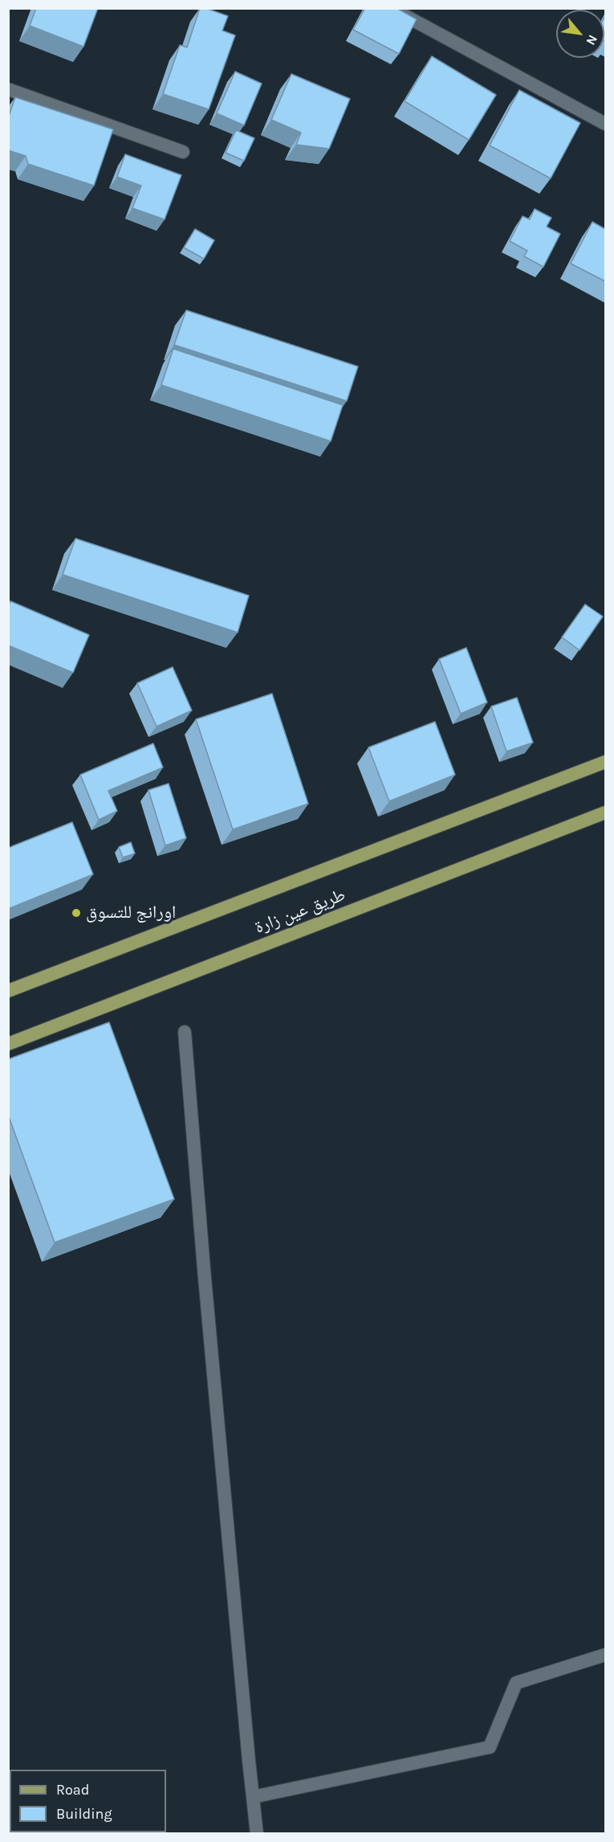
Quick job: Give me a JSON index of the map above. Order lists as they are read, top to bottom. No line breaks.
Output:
{"streets":{"main road":["طريق عين زارة"]},"places":["اورانج للتسوق"],"legend":["Road","Building"],"north":"bottom right"}
